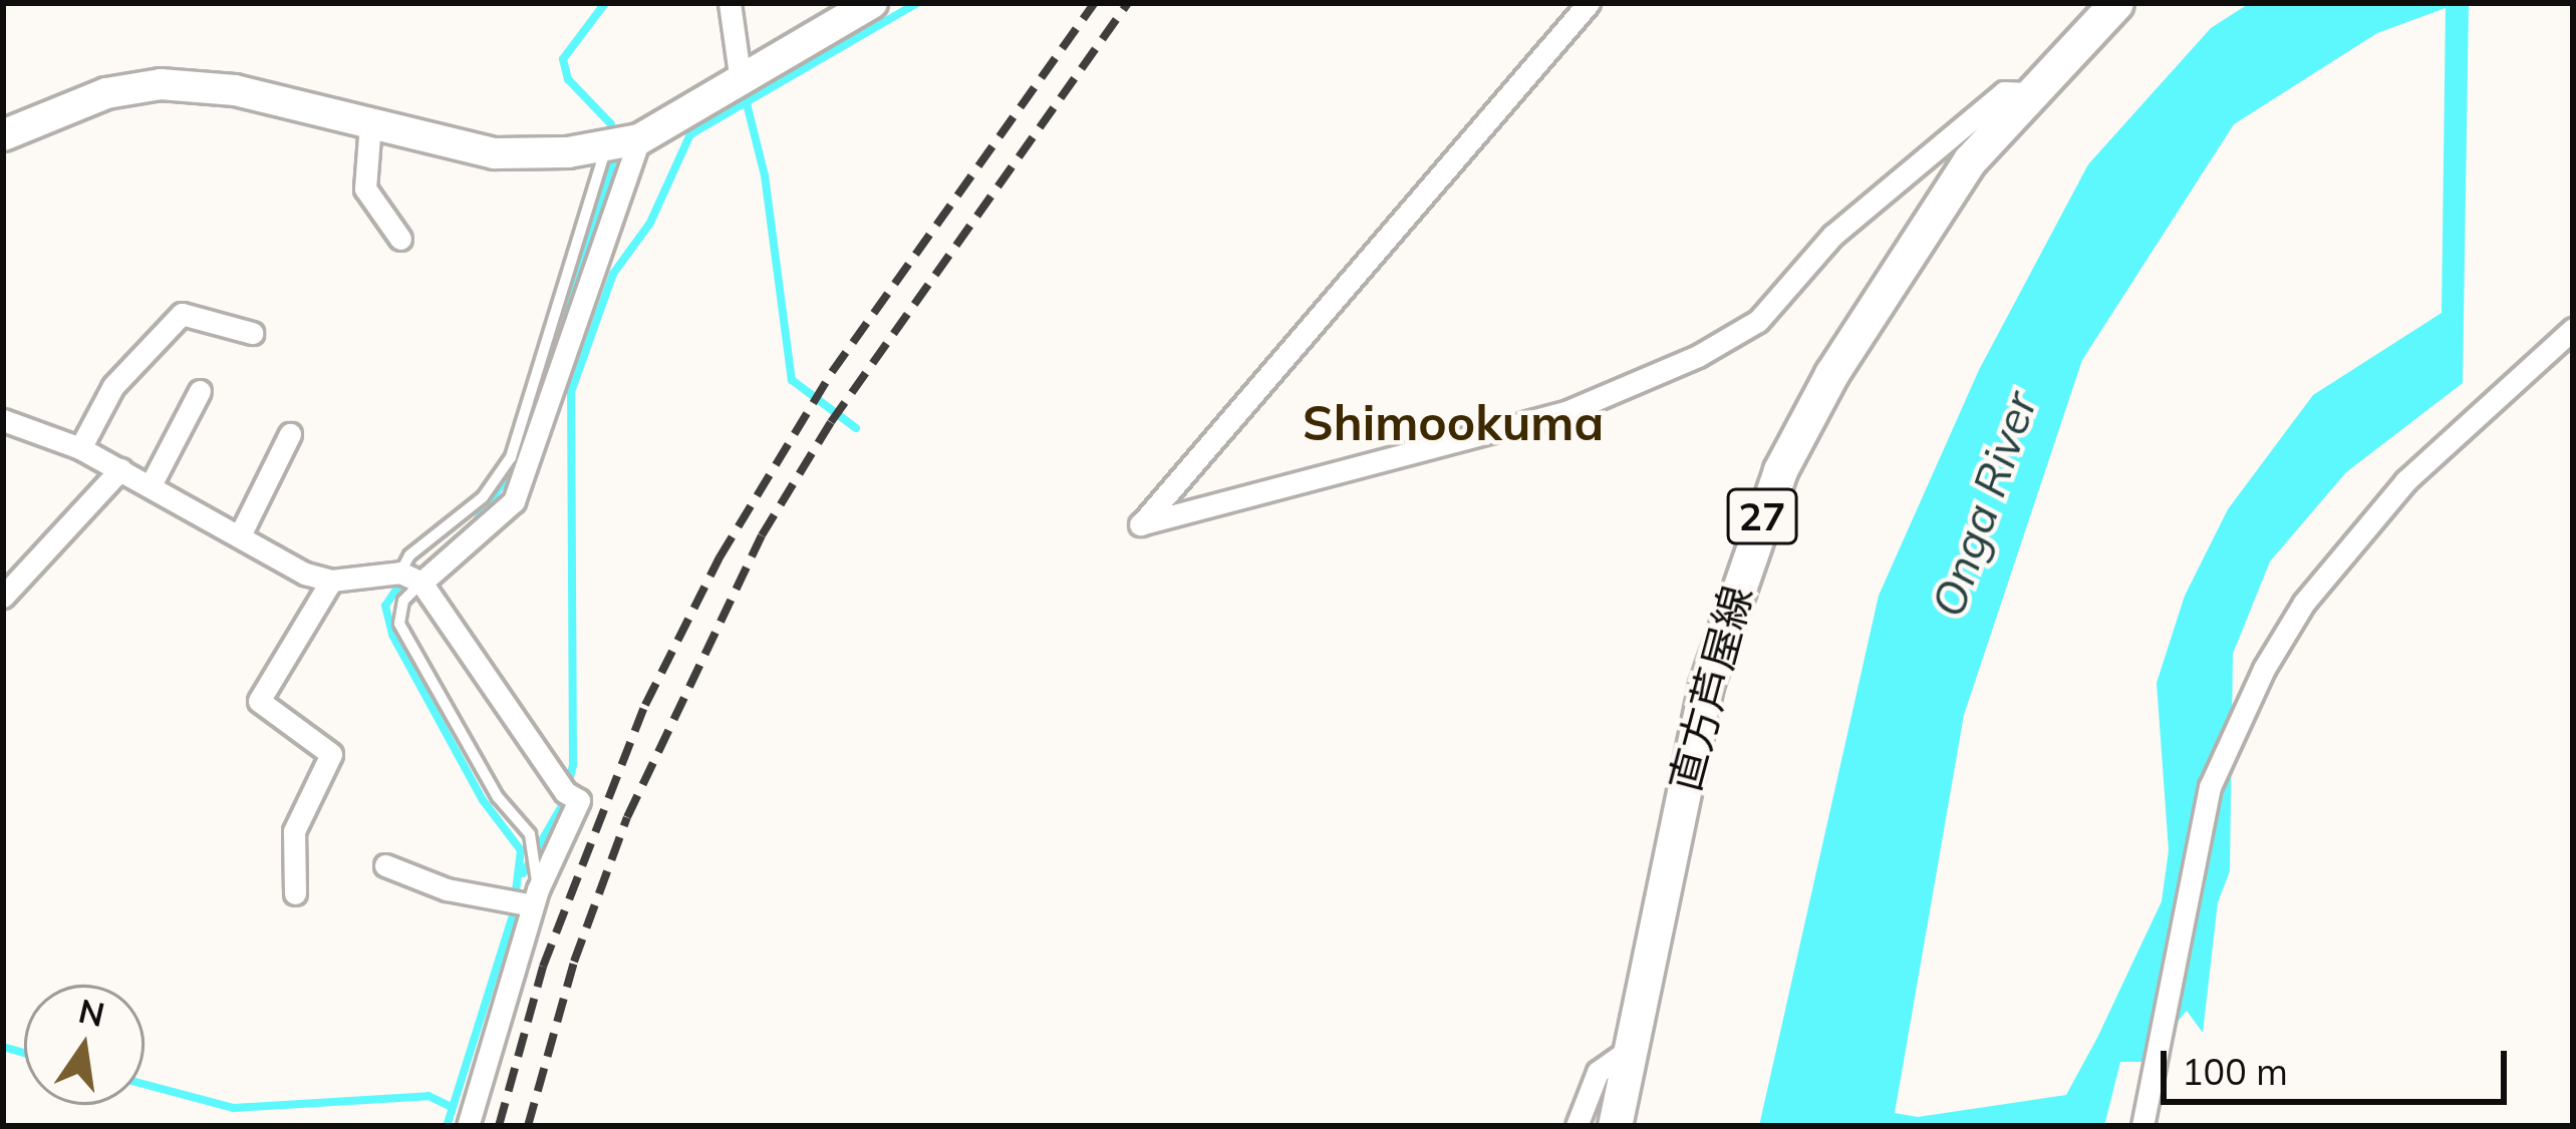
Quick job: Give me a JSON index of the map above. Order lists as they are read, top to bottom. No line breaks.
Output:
{"streets":{"main road":["27","直方芦屋線"]},"districts":["Shimookuma"],"water":["Onga River"],"scale_bar":"100 m","north":"top"}
